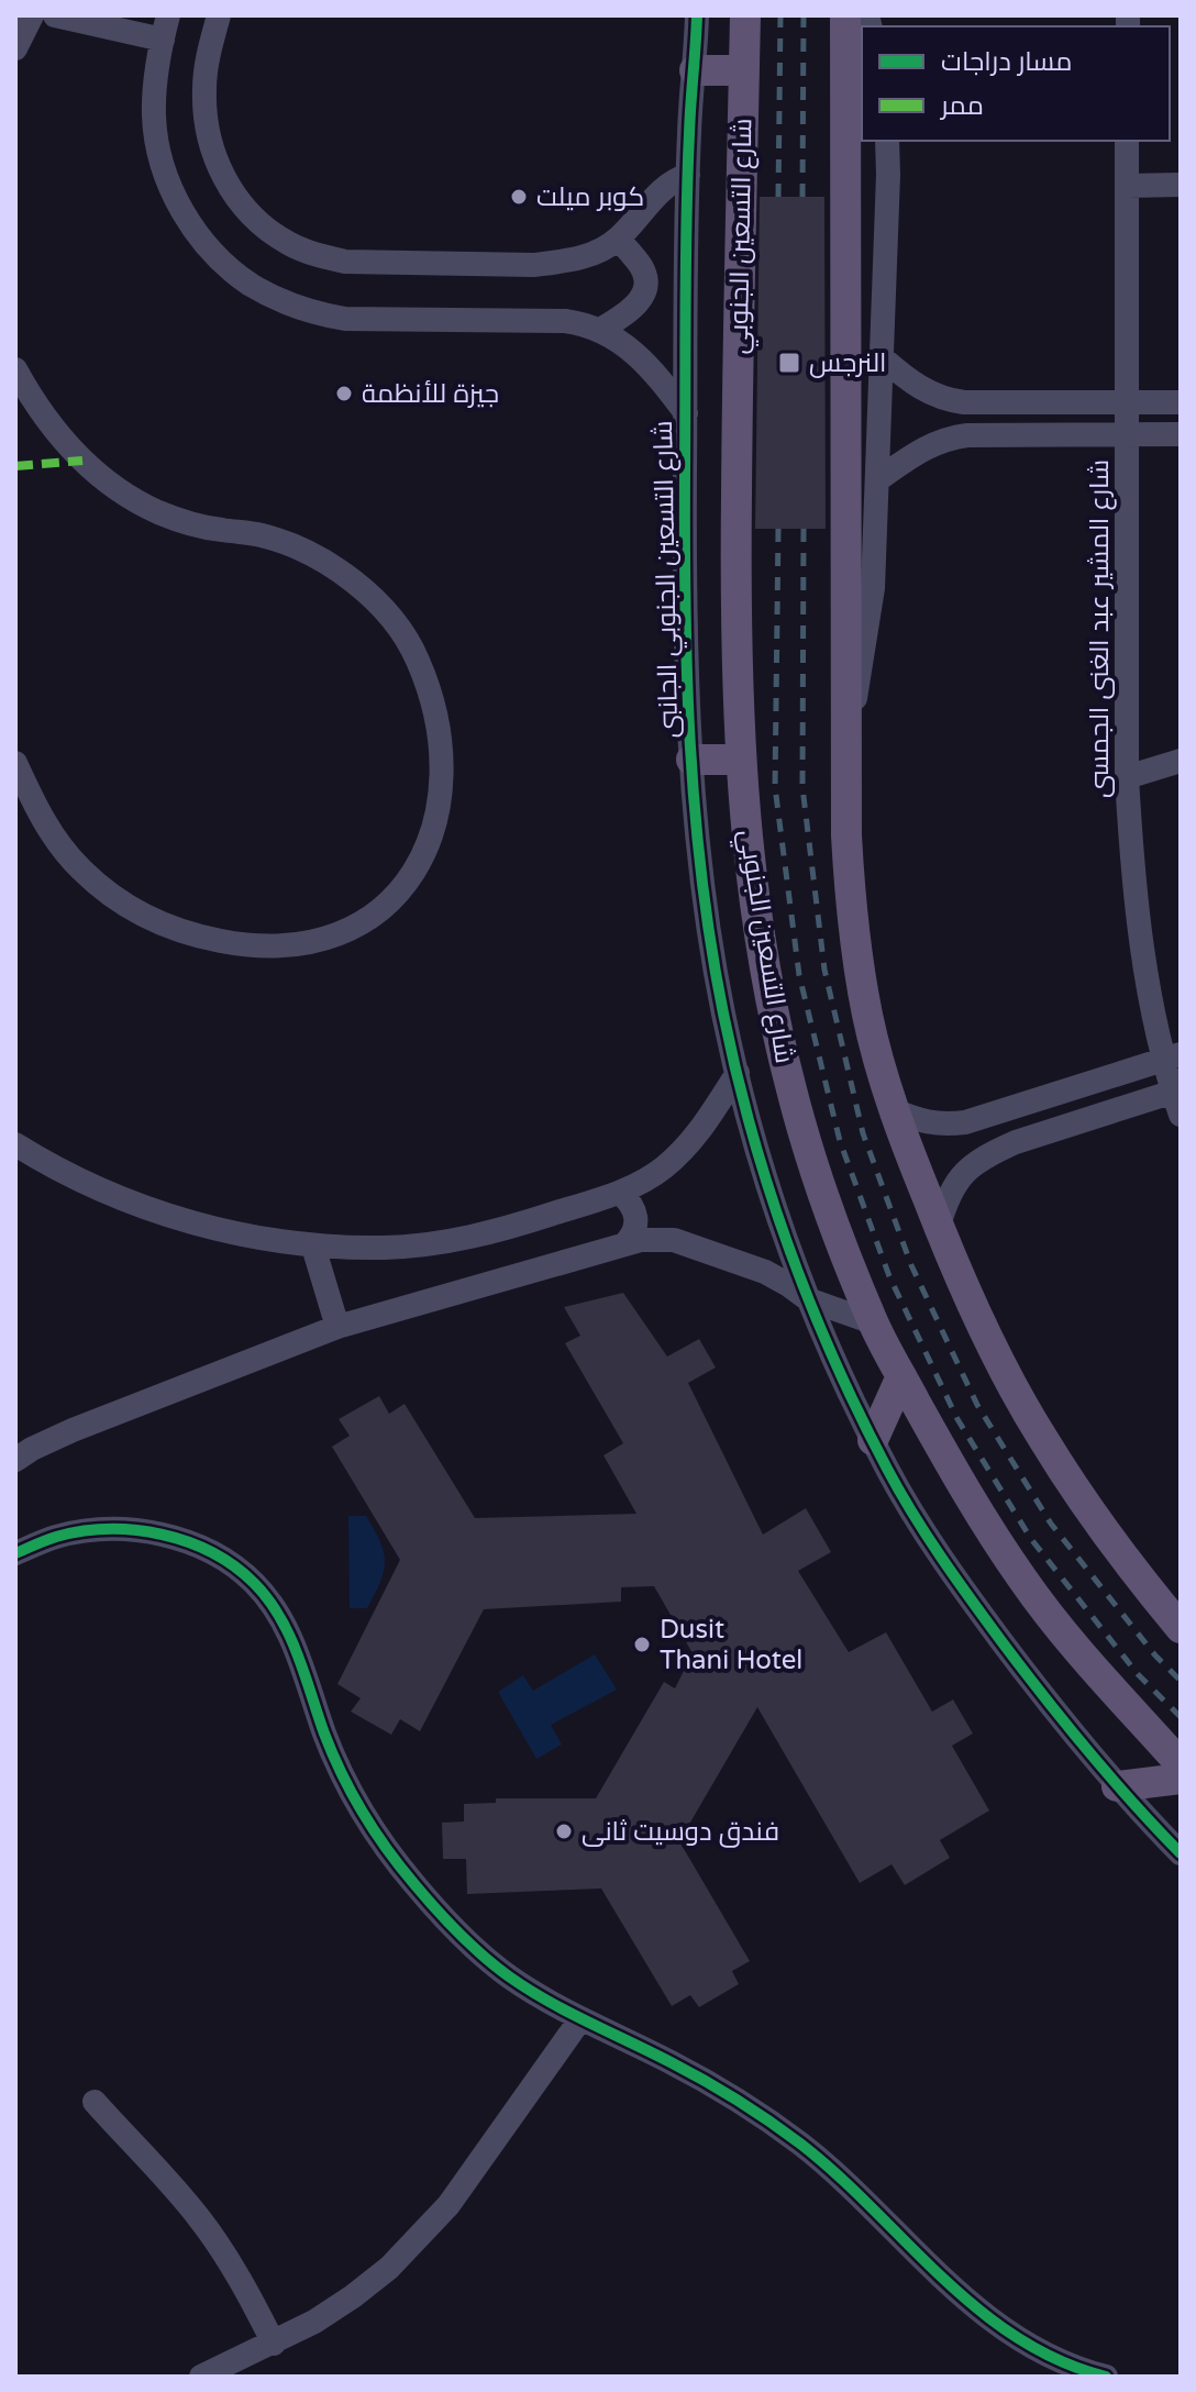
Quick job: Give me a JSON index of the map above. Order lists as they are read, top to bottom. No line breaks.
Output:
{"streets":{"main road":["شارع التسعين الجنوبي"],"street":["شارع التسعين الجنوبي الجانبى","شارع المشير عبد الغنى الجمسى"]},"places":{"other":["كوبر ميلت","جيزة للأنظمة","Dusit Thani Hotel","فندق دوسيت ثانى"],"transit":["النرجس"]},"legend":["مسار دراجات","ممر"]}
